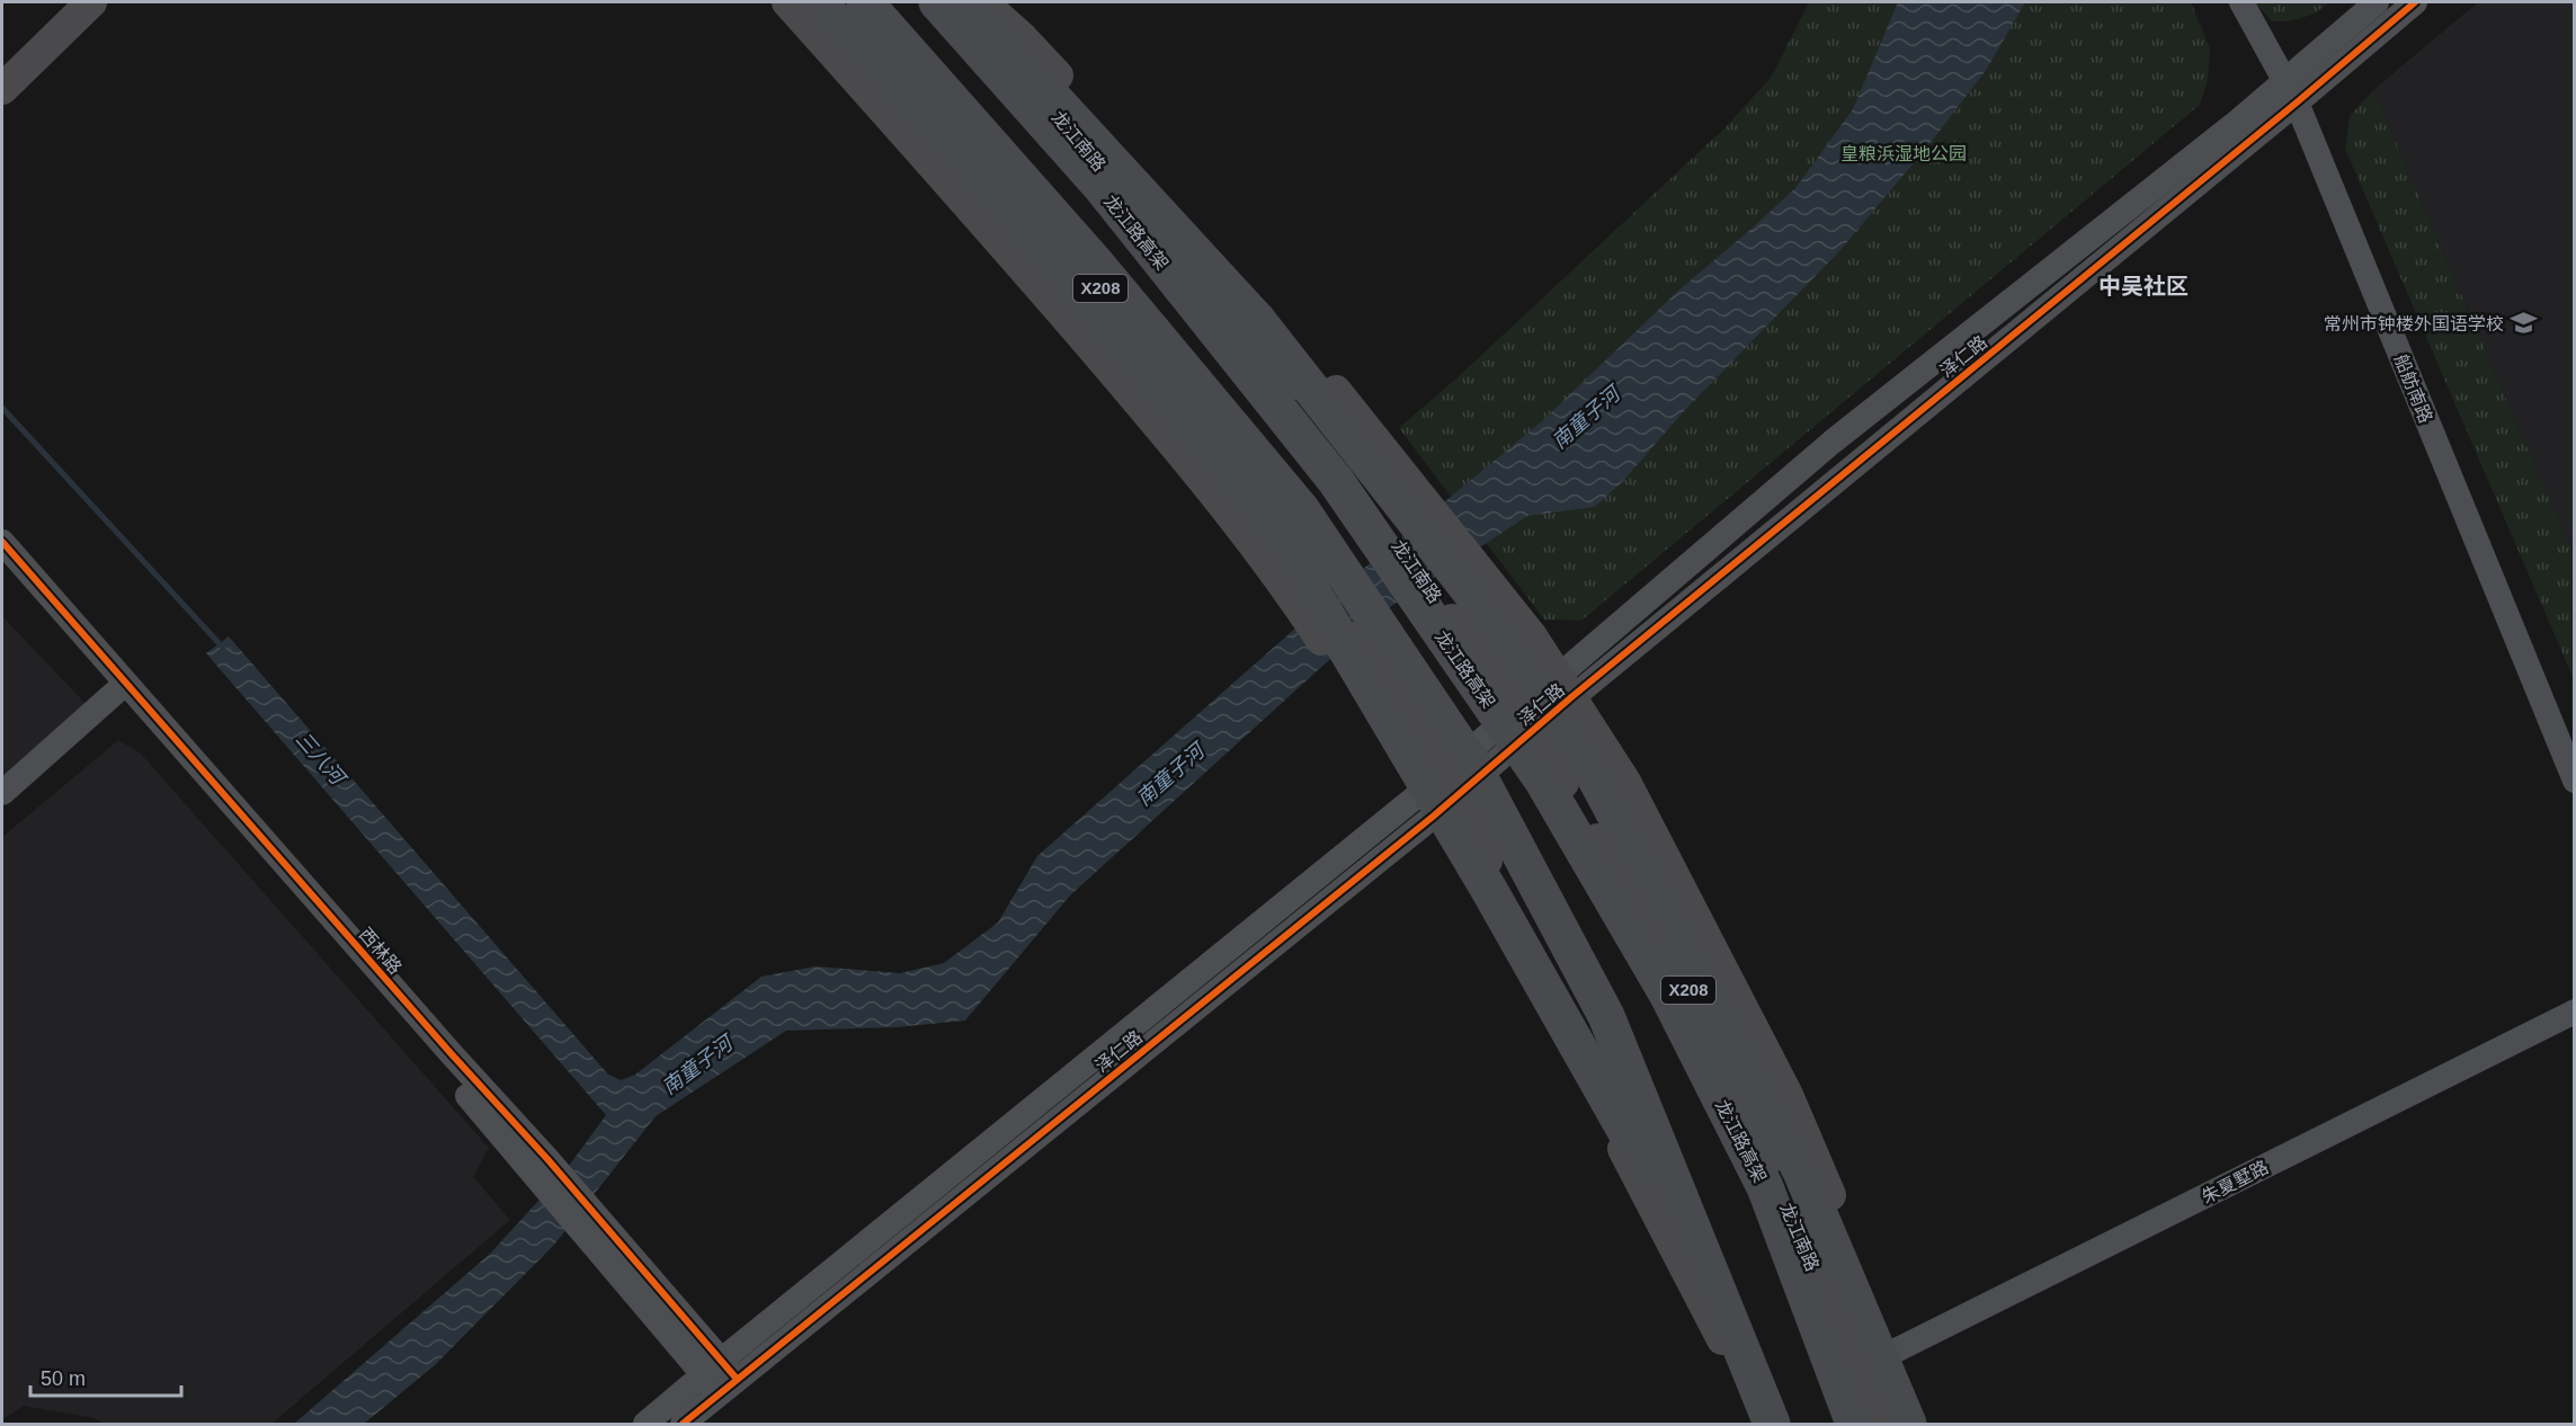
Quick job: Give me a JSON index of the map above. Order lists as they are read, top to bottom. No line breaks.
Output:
{"streets":{"highway":["龙江路高架"],"main road":["龙江南路","X208"],"street":["泽仁路","船舫南路","西林路","朱夏墅路"]},"crossings":[["龙江南路","泽仁路"],["X208","泽仁路"],["泽仁路","船舫南路"],["泽仁路","西林路"]],"districts":["中吴社区"],"water":["南童子河","三八河"],"parks":["皇粮浜湿地公园"],"places":{"school or university":["常州市钟楼外国语学校"]},"scale_bar":"50 m"}
